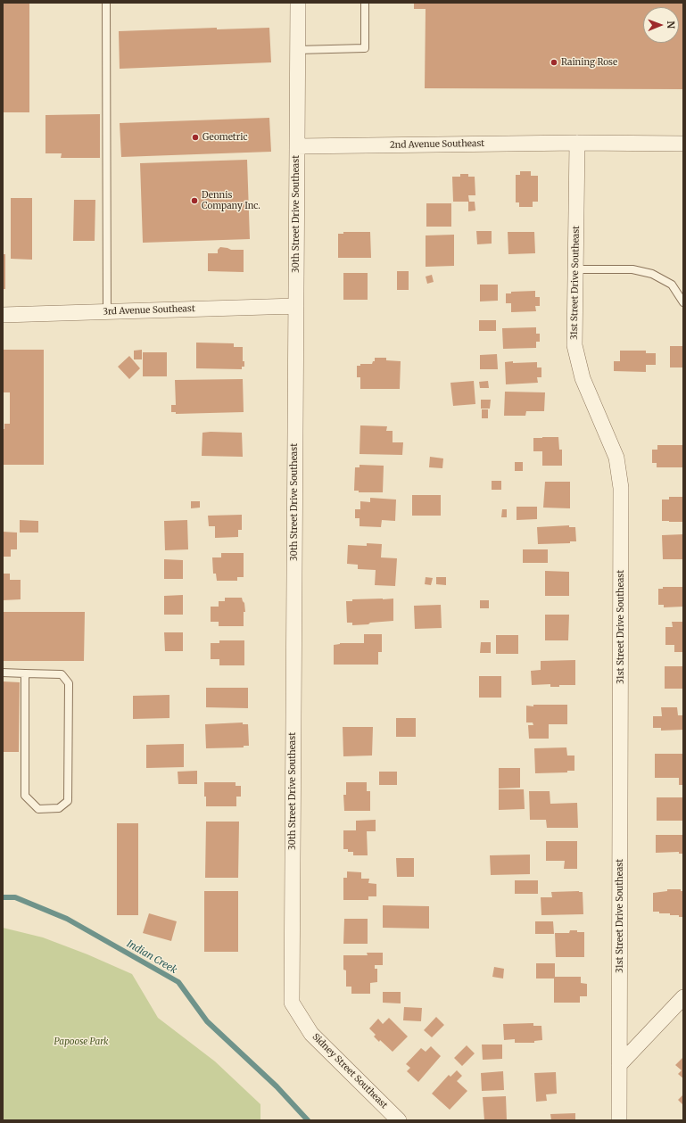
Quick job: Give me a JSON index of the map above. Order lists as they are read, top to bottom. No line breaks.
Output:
{"streets":{"street":["2nd Avenue Southeast","30th Street Drive Southeast","31st Street Drive Southeast","3rd Avenue Southeast","Sidney Street Southeast"]},"crossings":[["2nd Avenue Southeast","30th Street Drive Southeast"],["2nd Avenue Southeast","31st Street Drive Southeast"],["30th Street Drive Southeast","3rd Avenue Southeast"],["30th Street Drive Southeast","Sidney Street Southeast"]],"water":["Indian Creek"],"parks":["Papoose Park"],"places":["Raining Rose","Geometric","Dennis Company Inc."],"north":"right"}
